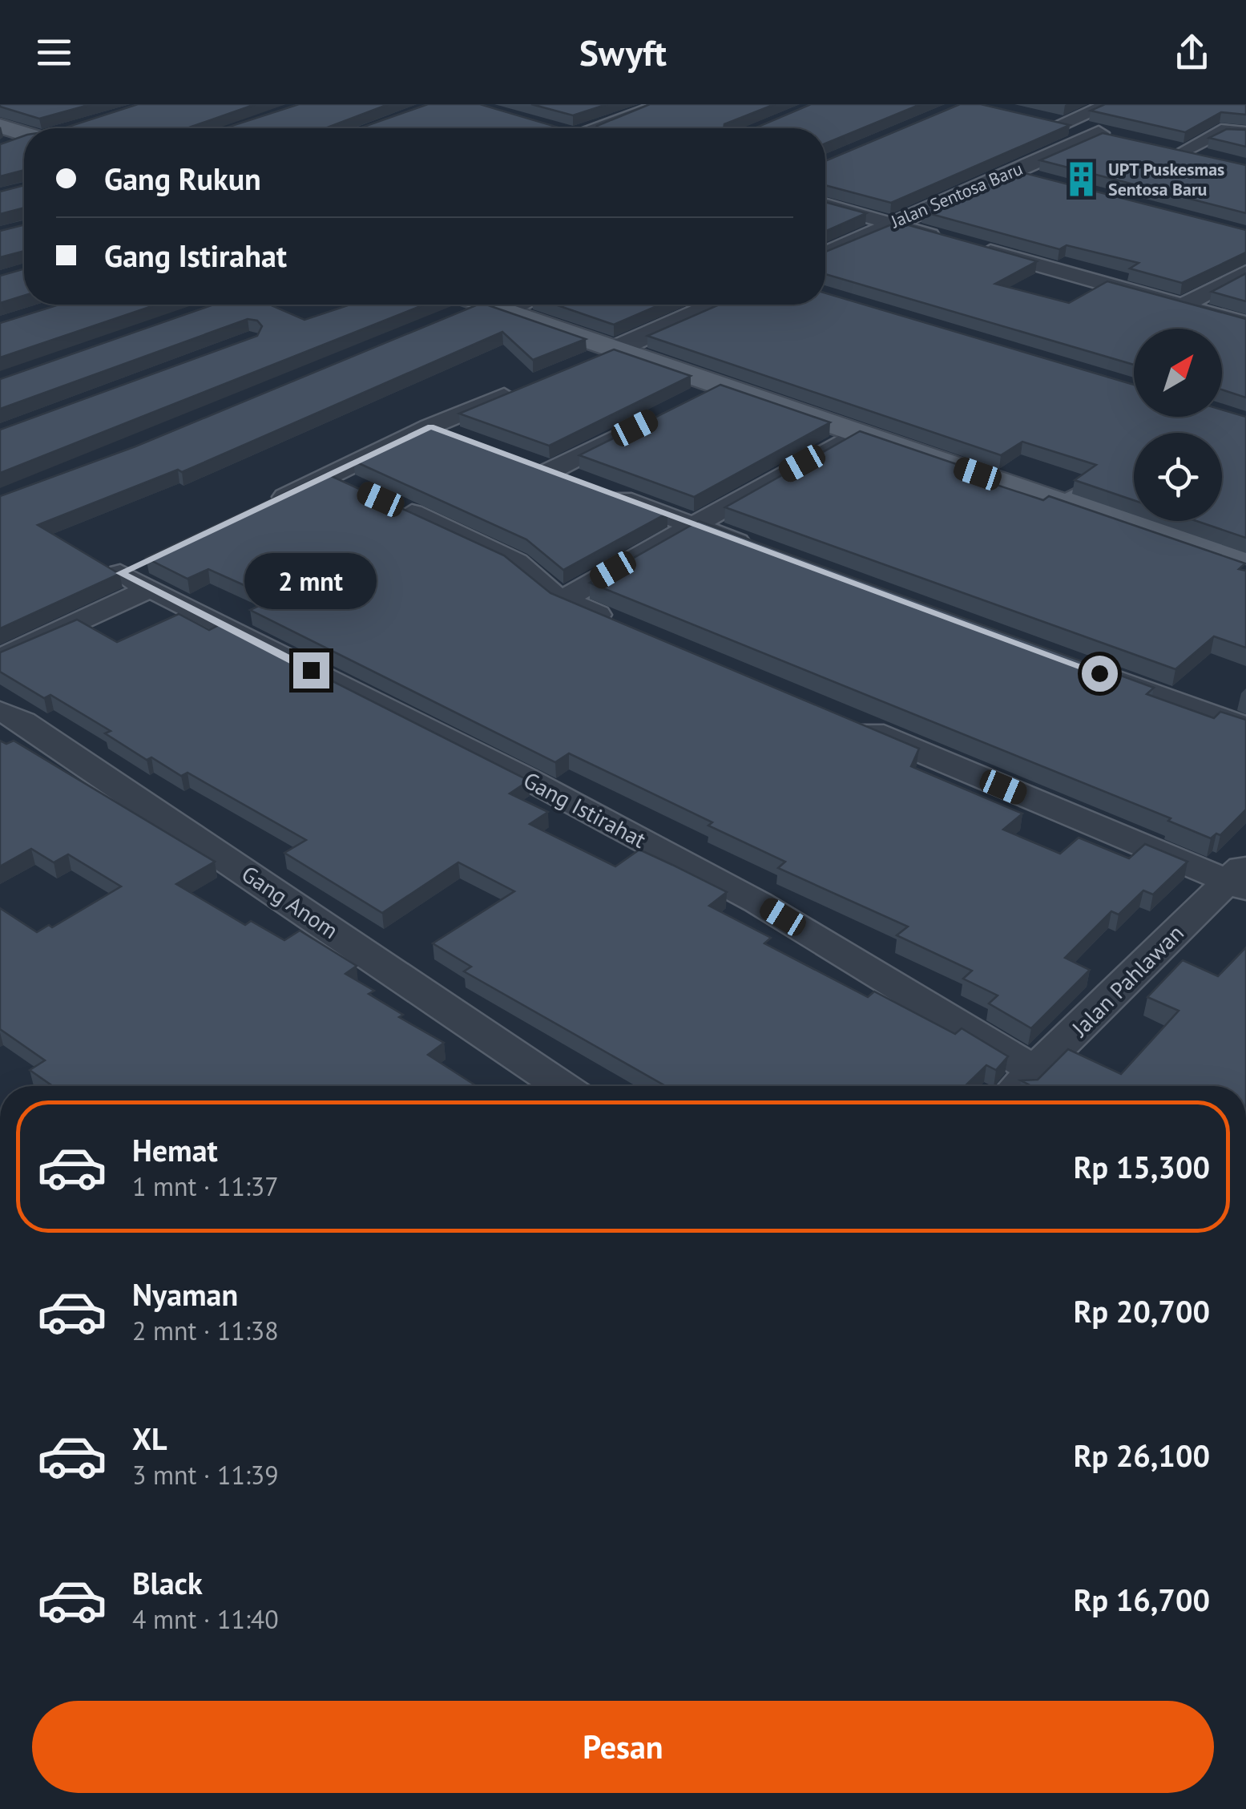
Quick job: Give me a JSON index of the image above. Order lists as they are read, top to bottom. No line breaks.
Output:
{"streets":{"street":["Jalan Sentosa Baru","Gang Istirahat","Gang Anom","Jalan Pahlawan"]},"crossings":[["Gang Istirahat","Jalan Pahlawan"]],"places":{"building":["UPT Puskesmas Sentosa Baru"]},"north":"top right","page":{"header":"Swyft","banner":["Gang Rukun","Gang Istirahat"],"bubble":"2 mnt","list":[{"name":"Hemat","note":"1 mnt · 11:37","value":"Rp 15,300"},{"name":"Nyaman","note":"2 mnt · 11:38","value":"Rp 20,700"},{"name":"XL","note":"3 mnt · 11:39","value":"Rp 26,100"},{"name":"Black","note":"4 mnt · 11:40","value":"Rp 16,700"}],"buttons":"Pesan"}}
